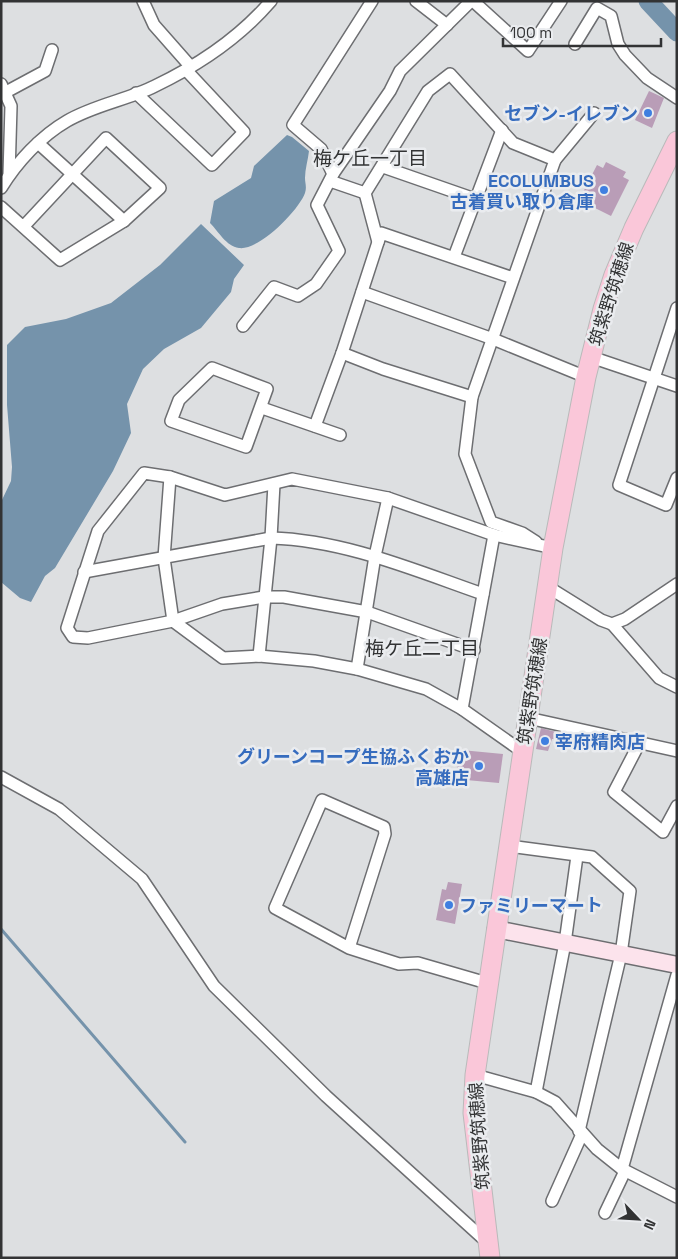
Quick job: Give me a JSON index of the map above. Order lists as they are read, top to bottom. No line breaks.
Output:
{"streets":{"main road":["筑紫野筑穂線"]},"districts":["梅ケ丘一丁目","梅ケ丘二丁目"],"places":["セブン-イレブン","ECOLUMBUS 古着買い取り倉庫","宰府精肉店","グリーンコープ生協ふくおか 高雄店","ファミリーマート"],"scale_bar":"100 m","north":"bottom right"}
